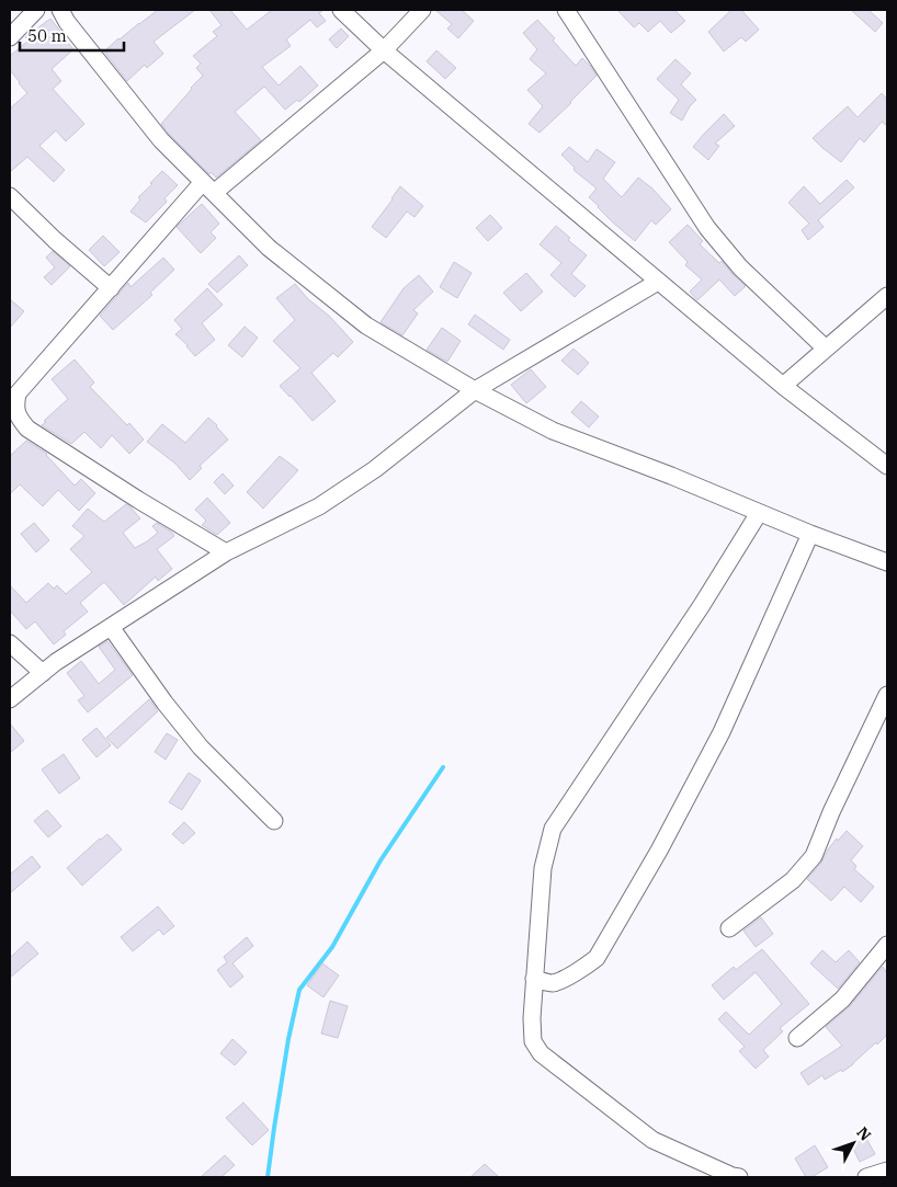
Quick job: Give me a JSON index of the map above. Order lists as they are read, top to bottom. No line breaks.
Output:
{"scale_bar":"50 m","north":"top right"}
